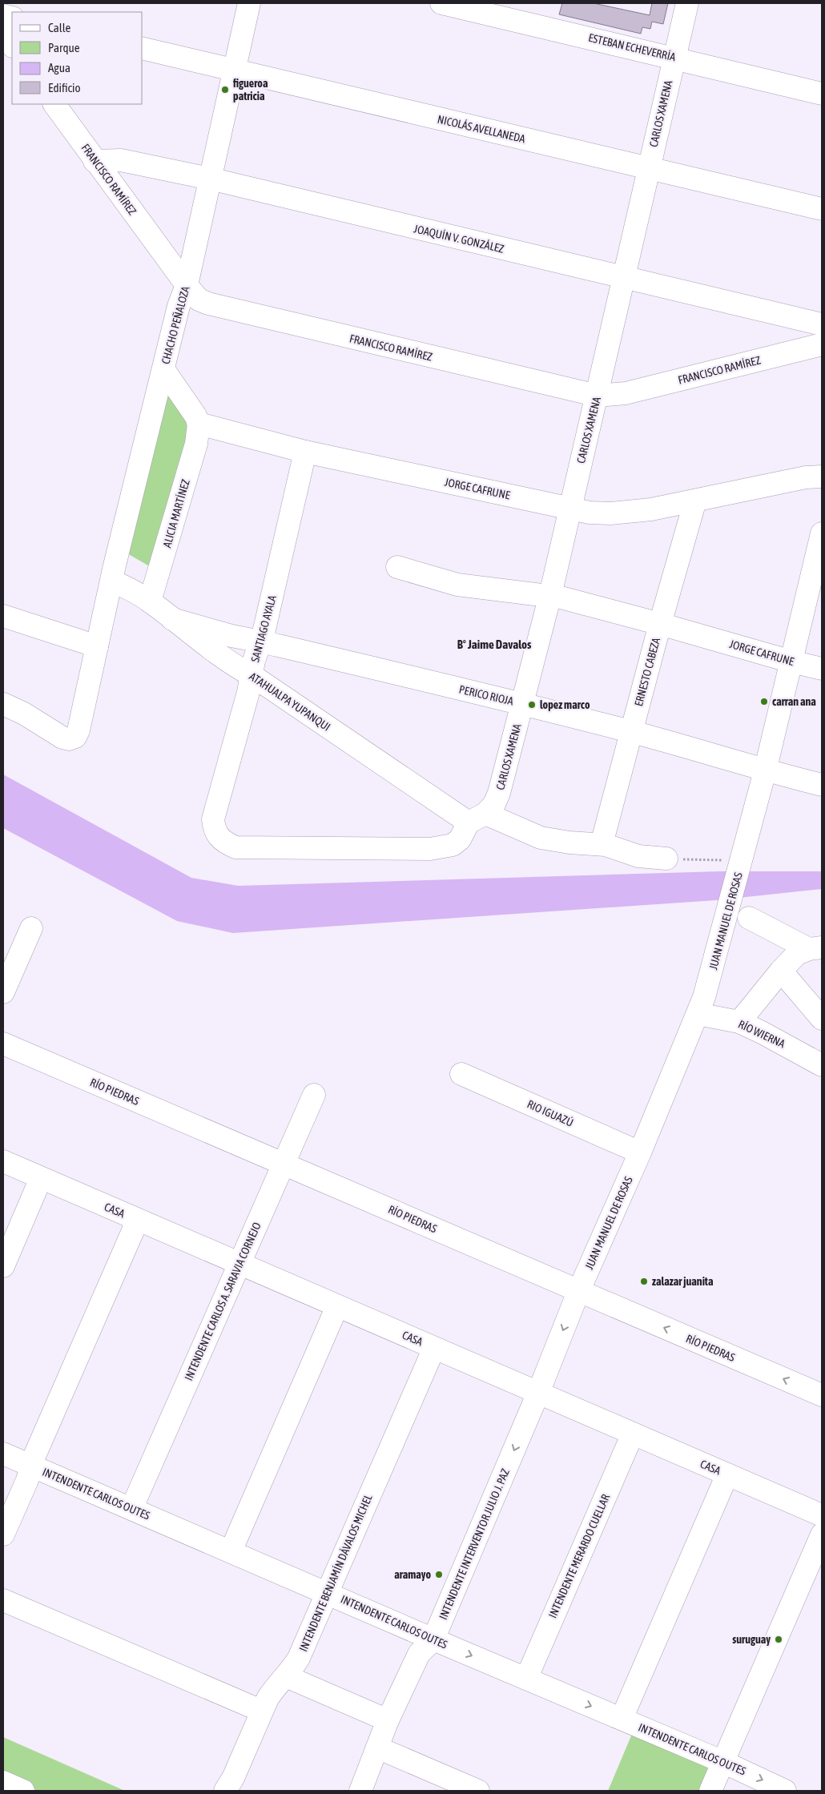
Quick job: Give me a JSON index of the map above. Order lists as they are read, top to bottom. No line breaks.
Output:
{"streets":{"street":["ESTEBAN ECHEVERRÍA","CARLOS XAMENA","NICOLÁS AVELLANEDA","FRANCISCO RAMÍREZ","JOAQUÍN V. GONZÁLEZ","CHACHO PEÑALOZA","JORGE CAFRUNE","ALICIA MARTÍNEZ","SANTIAGO AYALA","ERNESTO CABEZA","PERICO RIOJA","ATAHUALPA YUPANQUI","JUAN MANUEL DE ROSAS","RÍO WIERNA","RÍO PIEDRAS","RIO IGUAZÚ","CASA","INTENDENTE CARLOS A. SARAVIA CORNEJO","INTENDENTE CARLOS OUTES","INTENDENTE INTERVENTOR JULIO J. PAZ","INTENDENTE MERARDO CUELLAR","INTENDENTE BENJAMÍN DÁVALOS MICHEL"]},"crossings":[["ESTEBAN ECHEVERRÍA","CARLOS XAMENA"],["CARLOS XAMENA","NICOLÁS AVELLANEDA"],["CARLOS XAMENA","FRANCISCO RAMÍREZ"],["CARLOS XAMENA","JOAQUÍN V. GONZÁLEZ"],["CARLOS XAMENA","JORGE CAFRUNE"],["CARLOS XAMENA","SANTIAGO AYALA"],["CARLOS XAMENA","PERICO RIOJA"],["CARLOS XAMENA","ATAHUALPA YUPANQUI"],["NICOLÁS AVELLANEDA","CHACHO PEÑALOZA"],["FRANCISCO RAMÍREZ","JOAQUÍN V. GONZÁLEZ"],["FRANCISCO RAMÍREZ","CHACHO PEÑALOZA"],["JOAQUÍN V. GONZÁLEZ","CHACHO PEÑALOZA"],["CHACHO PEÑALOZA","ATAHUALPA YUPANQUI"],["JORGE CAFRUNE","ALICIA MARTÍNEZ"],["JORGE CAFRUNE","SANTIAGO AYALA"],["JORGE CAFRUNE","ERNESTO CABEZA"],["JORGE CAFRUNE","JUAN MANUEL DE ROSAS"],["ALICIA MARTÍNEZ","ATAHUALPA YUPANQUI"],["SANTIAGO AYALA","PERICO RIOJA"],["SANTIAGO AYALA","ATAHUALPA YUPANQUI"],["ERNESTO CABEZA","PERICO RIOJA"],["ERNESTO CABEZA","ATAHUALPA YUPANQUI"],["PERICO RIOJA","ATAHUALPA YUPANQUI"],["PERICO RIOJA","JUAN MANUEL DE ROSAS"],["JUAN MANUEL DE ROSAS","RÍO WIERNA"],["JUAN MANUEL DE ROSAS","RÍO PIEDRAS"],["JUAN MANUEL DE ROSAS","RIO IGUAZÚ"],["JUAN MANUEL DE ROSAS","INTENDENTE INTERVENTOR JULIO J. PAZ"],["RÍO PIEDRAS","INTENDENTE CARLOS A. SARAVIA CORNEJO"],["RÍO PIEDRAS","INTENDENTE INTERVENTOR JULIO J. PAZ"],["CASA","INTENDENTE CARLOS A. SARAVIA CORNEJO"],["CASA","INTENDENTE INTERVENTOR JULIO J. PAZ"],["CASA","INTENDENTE MERARDO CUELLAR"],["CASA","INTENDENTE BENJAMÍN DÁVALOS MICHEL"],["INTENDENTE CARLOS A. SARAVIA CORNEJO","INTENDENTE CARLOS OUTES"],["INTENDENTE CARLOS OUTES","INTENDENTE INTERVENTOR JULIO J. PAZ"],["INTENDENTE CARLOS OUTES","INTENDENTE MERARDO CUELLAR"],["INTENDENTE CARLOS OUTES","INTENDENTE BENJAMÍN DÁVALOS MICHEL"]],"one_way":["INTENDENTE INTERVENTOR JULIO J. PAZ"],"districts":["B° Jaime Davalos"],"places":["figueroa patricia","carran ana","lopez marco","zalazar juanita","aramayo","suruguay"],"legend":["Calle","Parque","Agua","Edificio"]}
